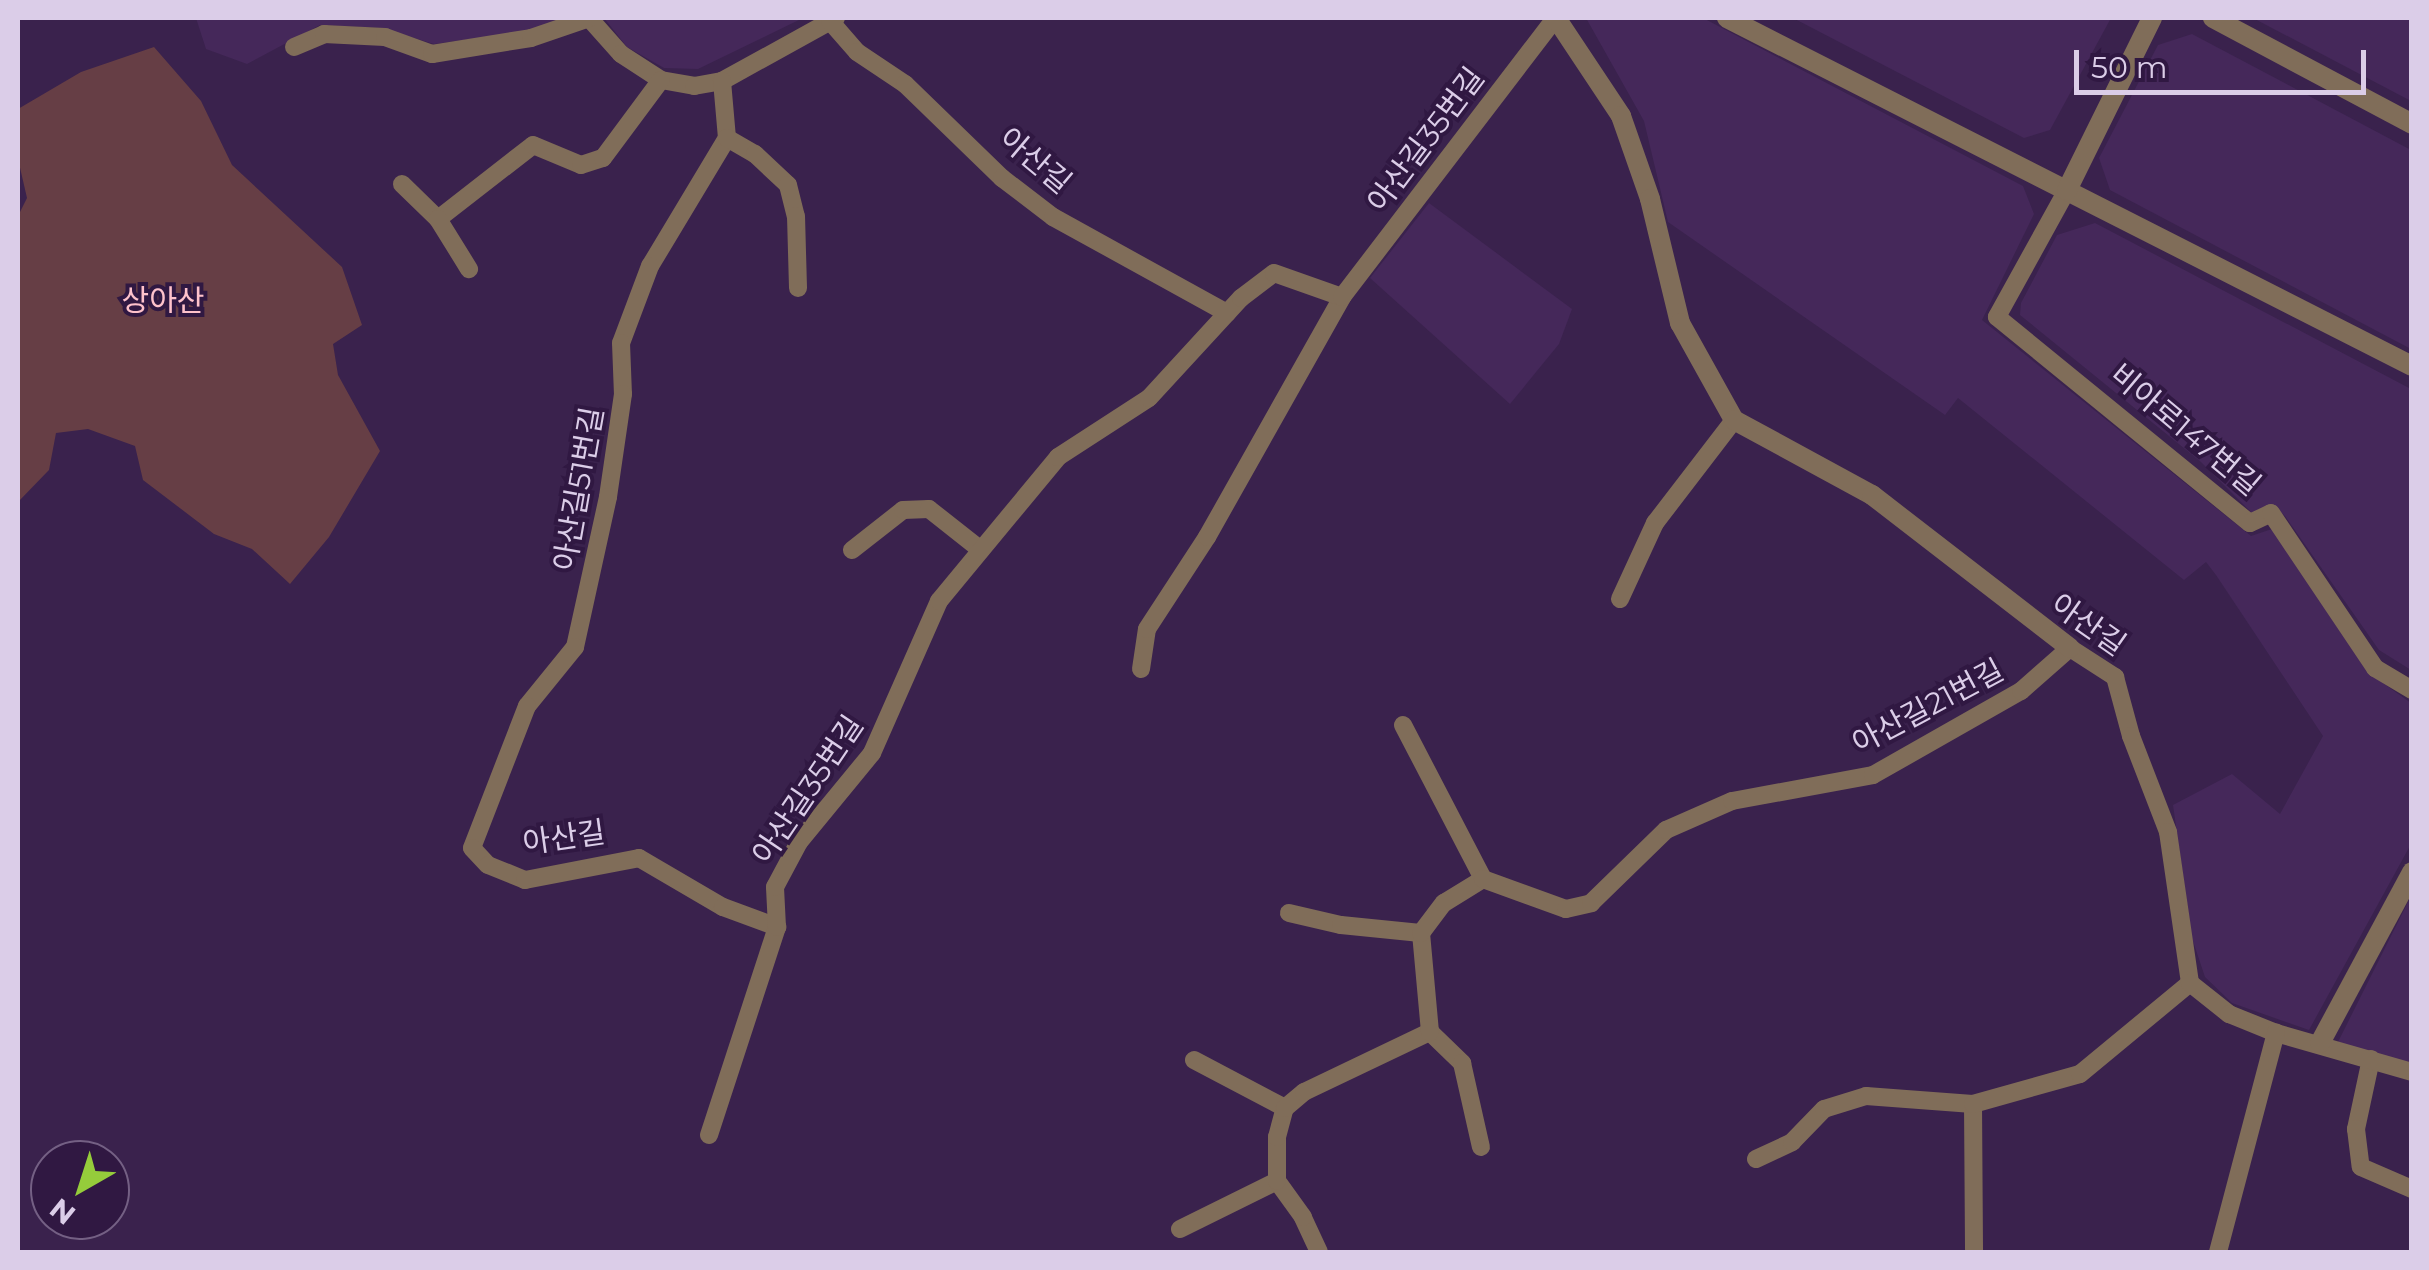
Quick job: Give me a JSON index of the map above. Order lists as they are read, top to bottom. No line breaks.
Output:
{"streets":{"street":["아산길","비아로147번길"],"lane":["아산길35번길","아산길51번길","아산길21번길"]},"crossings":[["아산길35번길","아산길"],["아산길","아산길51번길"],["아산길","아산길21번길"]],"parks":["상아산"],"scale_bar":"50 m","north":"bottom left"}
